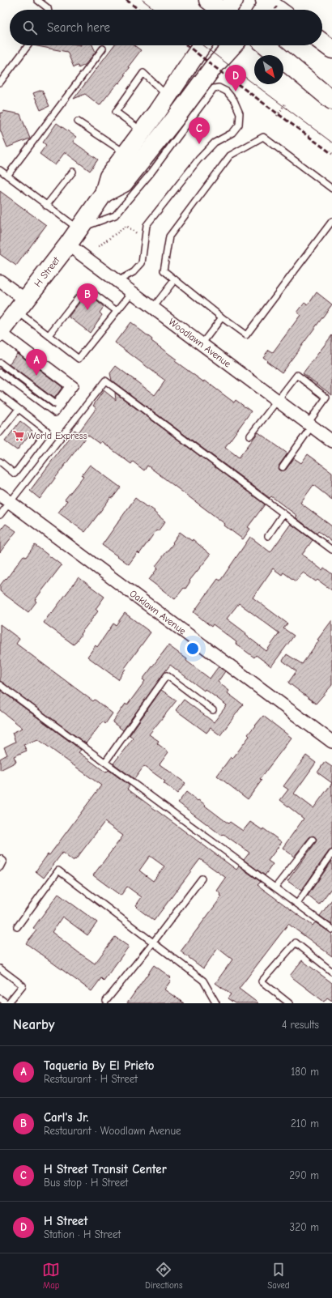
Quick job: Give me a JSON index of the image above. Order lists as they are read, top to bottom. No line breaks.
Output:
{"streets":{"main road":["H Street"],"street":["Woodlawn Avenue","Oaklawn Avenue"]},"crossings":[["H Street","Woodlawn Avenue"]],"places":{"supermarket":["World Express"]},"north":"bottom right","page":{"search":"Search here","pins":["D","C","B","A"],"heading":["Nearby","4 results"],"list":[{"mark":"A","name":"Taqueria By El Prieto","note":"Restaurant · H Street","value":"180 m"},{"mark":"B","name":"Carl's Jr.","note":"Restaurant · Woodlawn Avenue","value":"210 m"},{"mark":"C","name":"H Street Transit Center","note":"Bus stop · H Street","value":"290 m"},{"mark":"D","name":"H Street","note":"Station · H Street","value":"320 m"}],"nav":["Map","Directions","Saved"]}}
